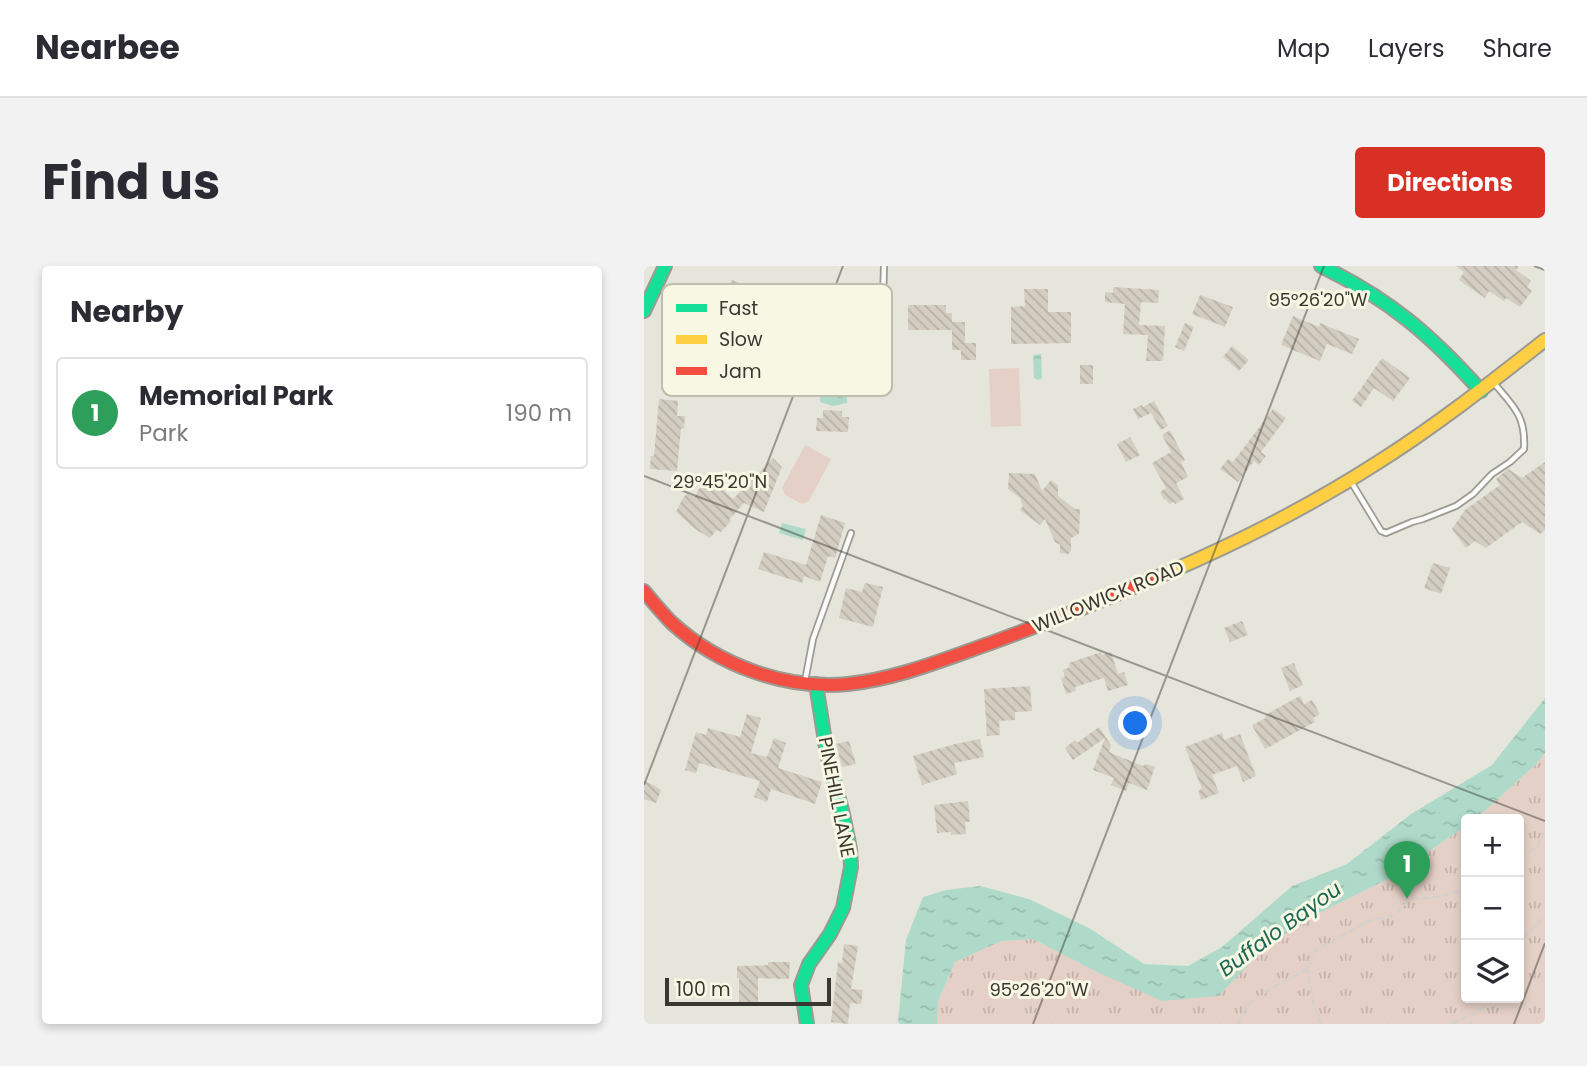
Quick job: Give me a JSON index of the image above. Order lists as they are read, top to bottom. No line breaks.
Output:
{"streets":{"street":["WILLOWICK ROAD","PINEHILL LANE"]},"crossings":[["WILLOWICK ROAD","PINEHILL LANE"]],"water":["Buffalo Bayou"],"legend":["Fast","Slow","Jam"],"scale_bar":"100 m","page":{"header":"Nearbee","nav":["Map","Layers","Share"],"title":"Find us","buttons":"Directions","heading":"Nearby","list":[{"mark":"1","name":"Memorial Park","note":"Park","value":"190 m"}],"map_buttons":["+","−"],"pins":"1","scale":"100 m"},"coordinates":["95°26'20\"W","29°45'20\"N"]}
